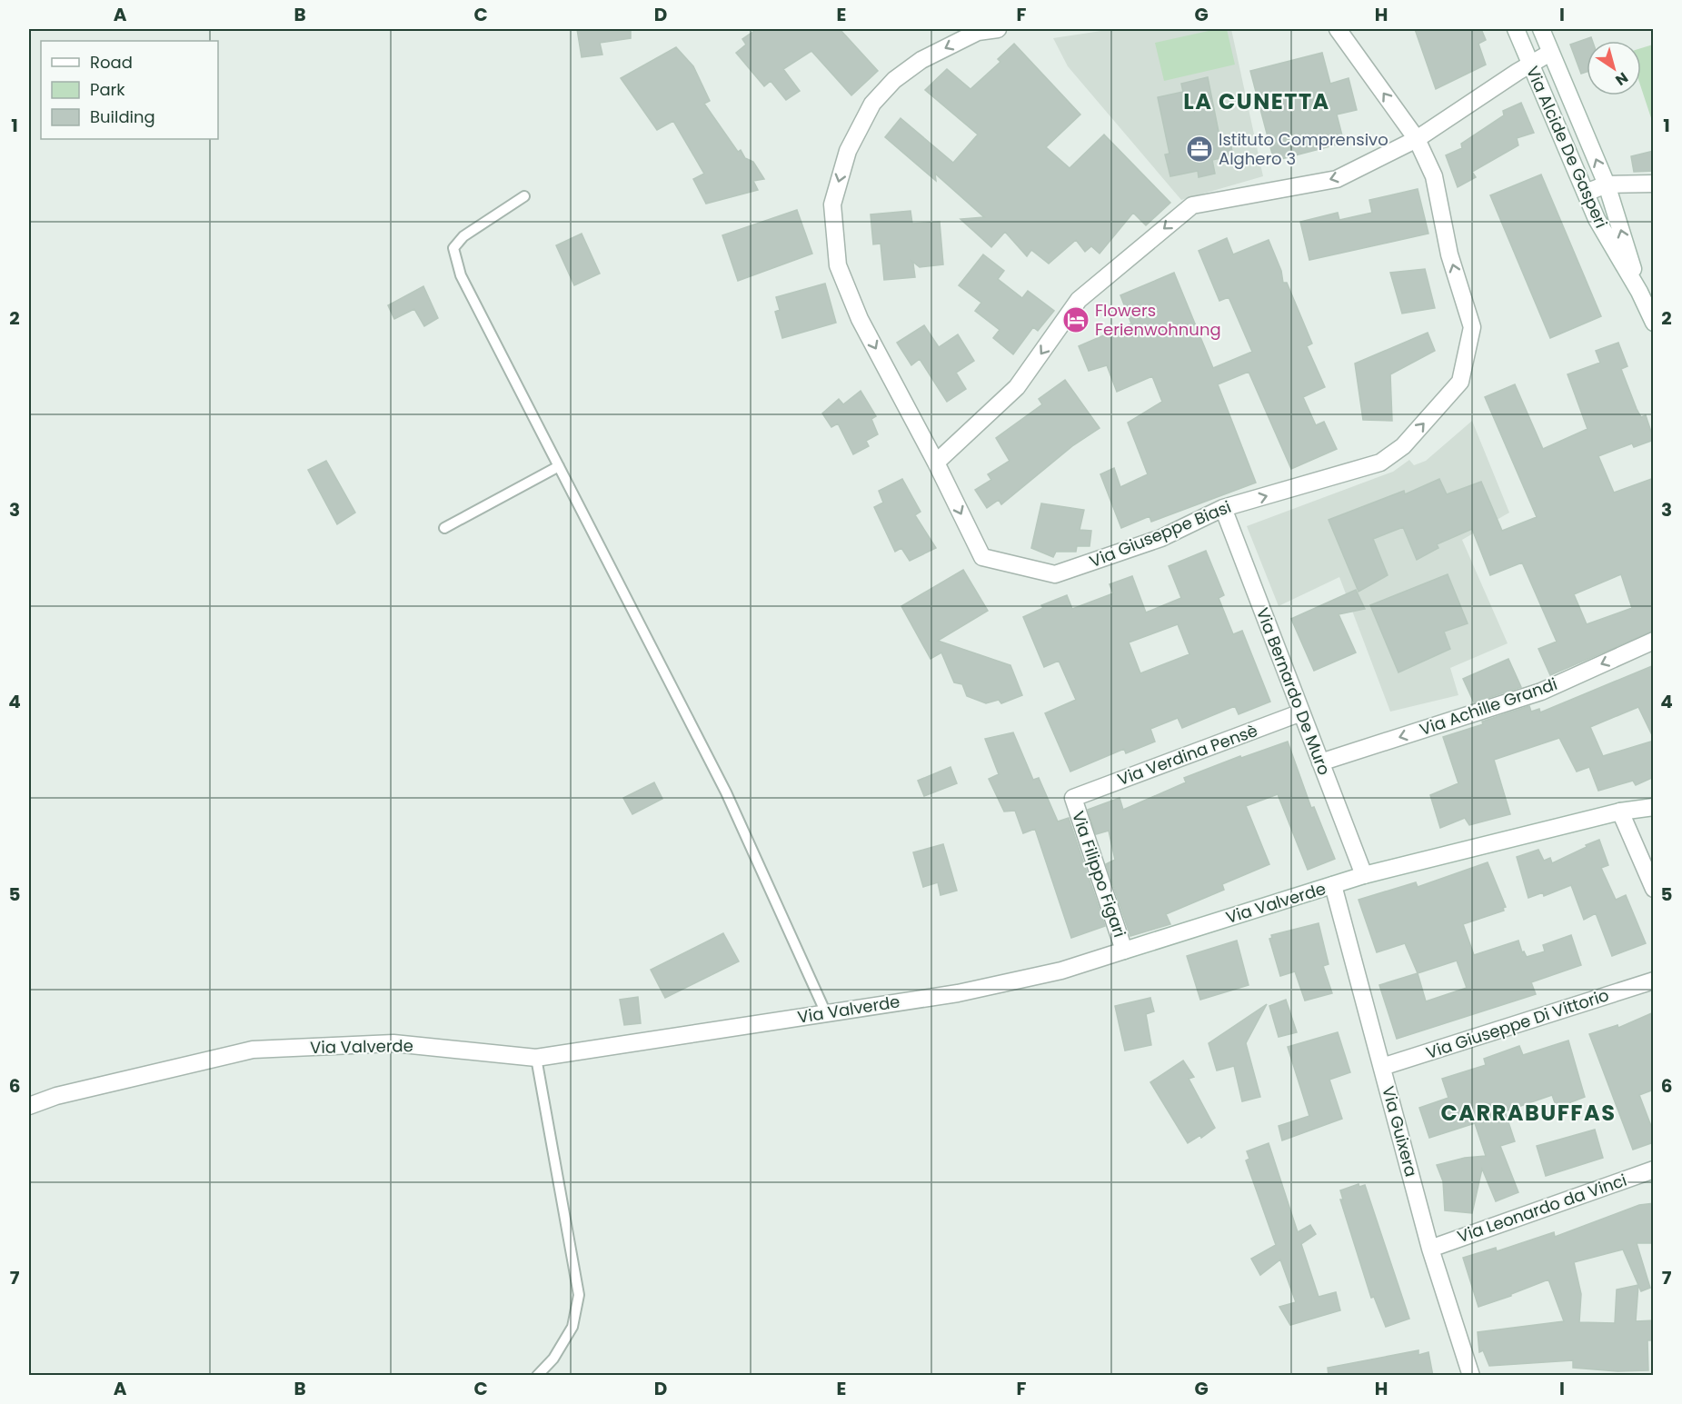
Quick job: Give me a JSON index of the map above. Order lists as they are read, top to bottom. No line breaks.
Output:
{"streets":{"street":["Via Alcide De Gasperi","Via Giuseppe Biasi","Via Bernardo De Muro","Via Achille Grandi","Via Verdina Pensè","Via Filippo Figari","Via Valverde","Via Giuseppe Di Vittorio","Via Guixera","Via Leonardo da Vinci"]},"crossings":[["Via Giuseppe Biasi","Via Bernardo De Muro"],["Via Bernardo De Muro","Via Achille Grandi"],["Via Bernardo De Muro","Via Verdina Pensè"],["Via Bernardo De Muro","Via Valverde"],["Via Verdina Pensè","Via Filippo Figari"],["Via Filippo Figari","Via Valverde"],["Via Valverde","Via Guixera"],["Via Giuseppe Di Vittorio","Via Guixera"],["Via Guixera","Via Leonardo da Vinci"]],"one_way":["Via Achille Grandi"],"districts":["LA CUNETTA","CARRABUFFAS"],"places":{"office":["Istituto Comprensivo Alghero 3"],"hotel":["Flowers Ferienwohnung"]},"legend":["Road","Park","Building"],"north":"bottom right","grid":{"columns":["A","B","C","D","E","F","G","H","I"],"rows":["1","2","3","4","5","6","7"]}}
